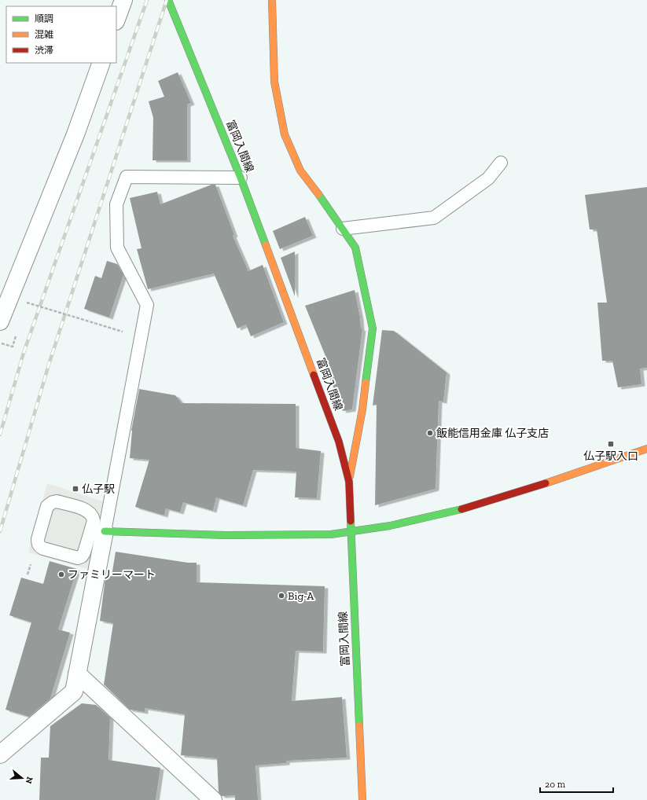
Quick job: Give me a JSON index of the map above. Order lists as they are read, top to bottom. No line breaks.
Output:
{"streets":{"street":["富岡入間線"]},"places":{"other":["飯能信用金庫 仏子支店","ファミリーマート","Big-A"],"transit":["仏子駅入口","仏子駅"]},"legend":["順調","混雑","渋滞"],"scale_bar":"20 m","north":"right"}
